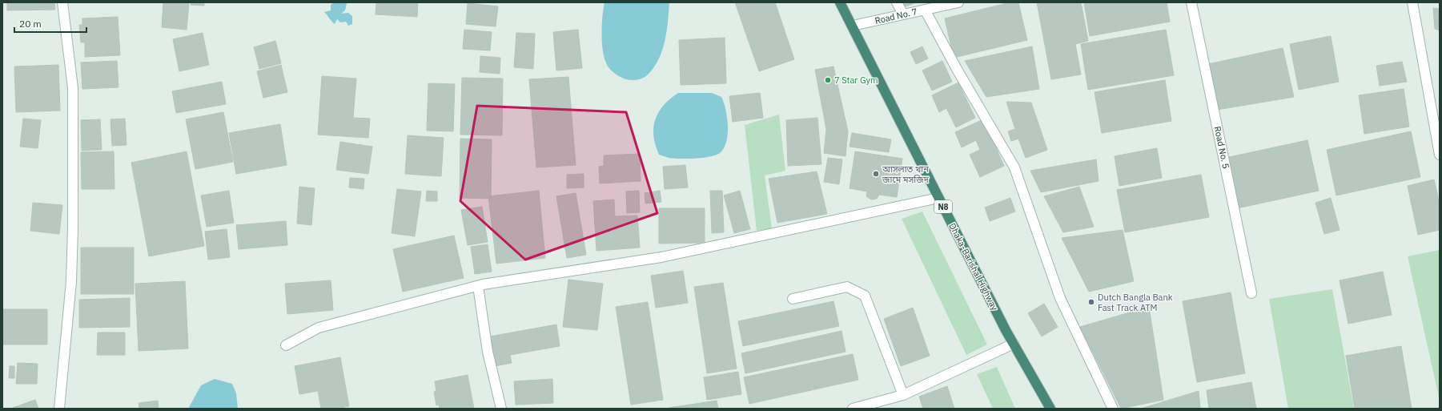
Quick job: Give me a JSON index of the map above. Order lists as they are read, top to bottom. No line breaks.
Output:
{"streets":{"highway":["N8","Dhaka-Barishal Highway"],"street":["Road No. 7","Road No. 5"]},"crossings":[["Road No. 7","Dhaka-Barishal Highway"]],"places":["7 Star Gym","আসলাত খান জামে মসজিদ","Dutch Bangla Bank Fast Track ATM"],"scale_bar":"20 m"}
